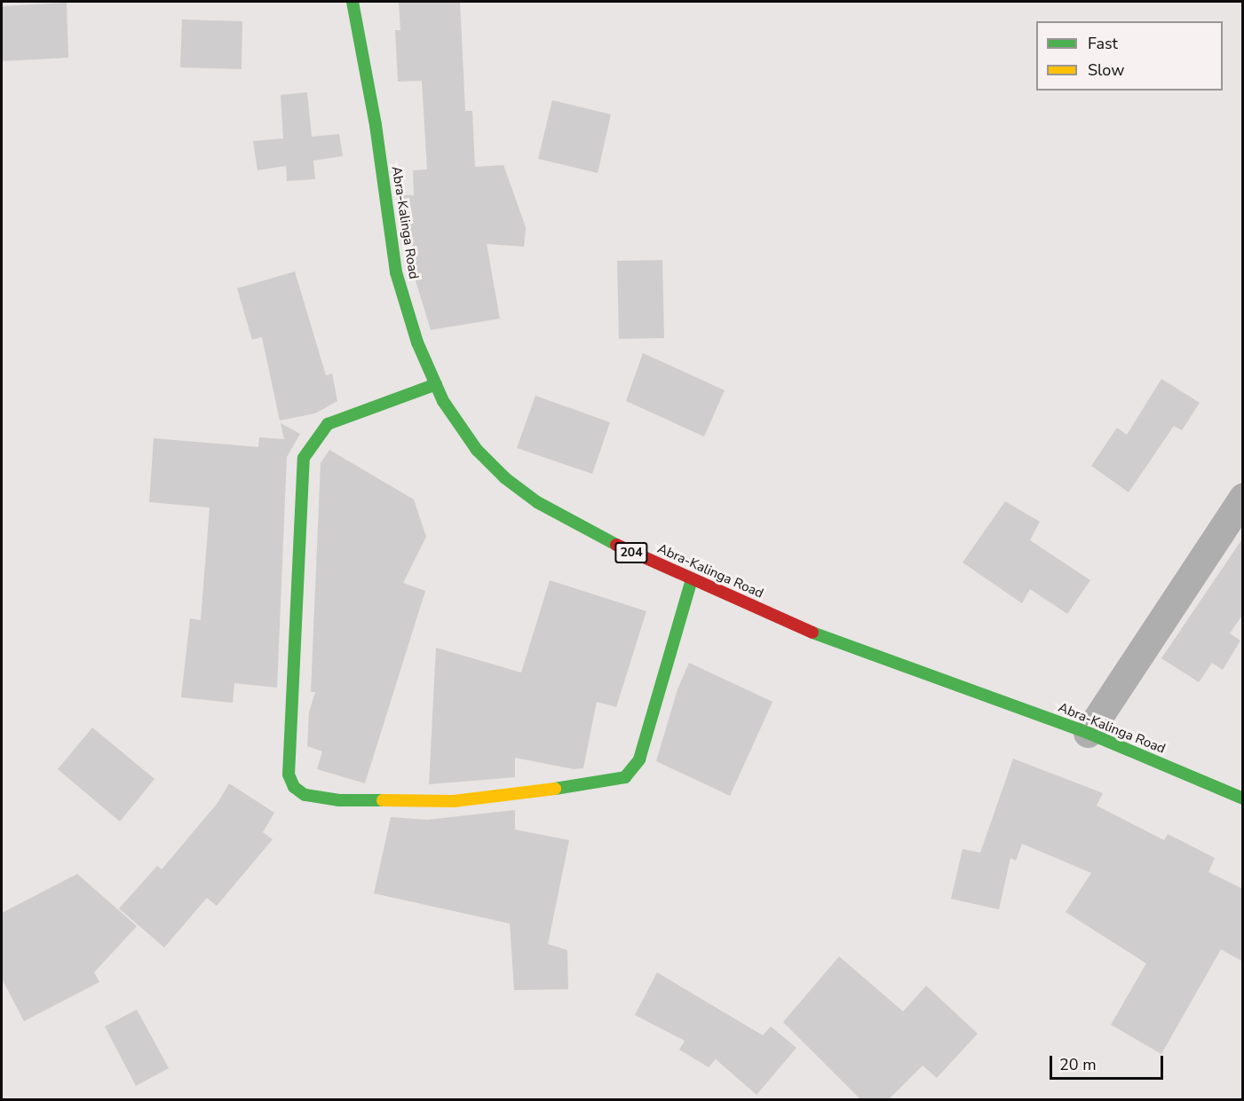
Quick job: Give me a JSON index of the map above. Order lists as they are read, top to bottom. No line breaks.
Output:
{"streets":{"main road":["Abra-Kalinga Road","204"]},"legend":["Fast","Slow"],"scale_bar":"20 m"}
